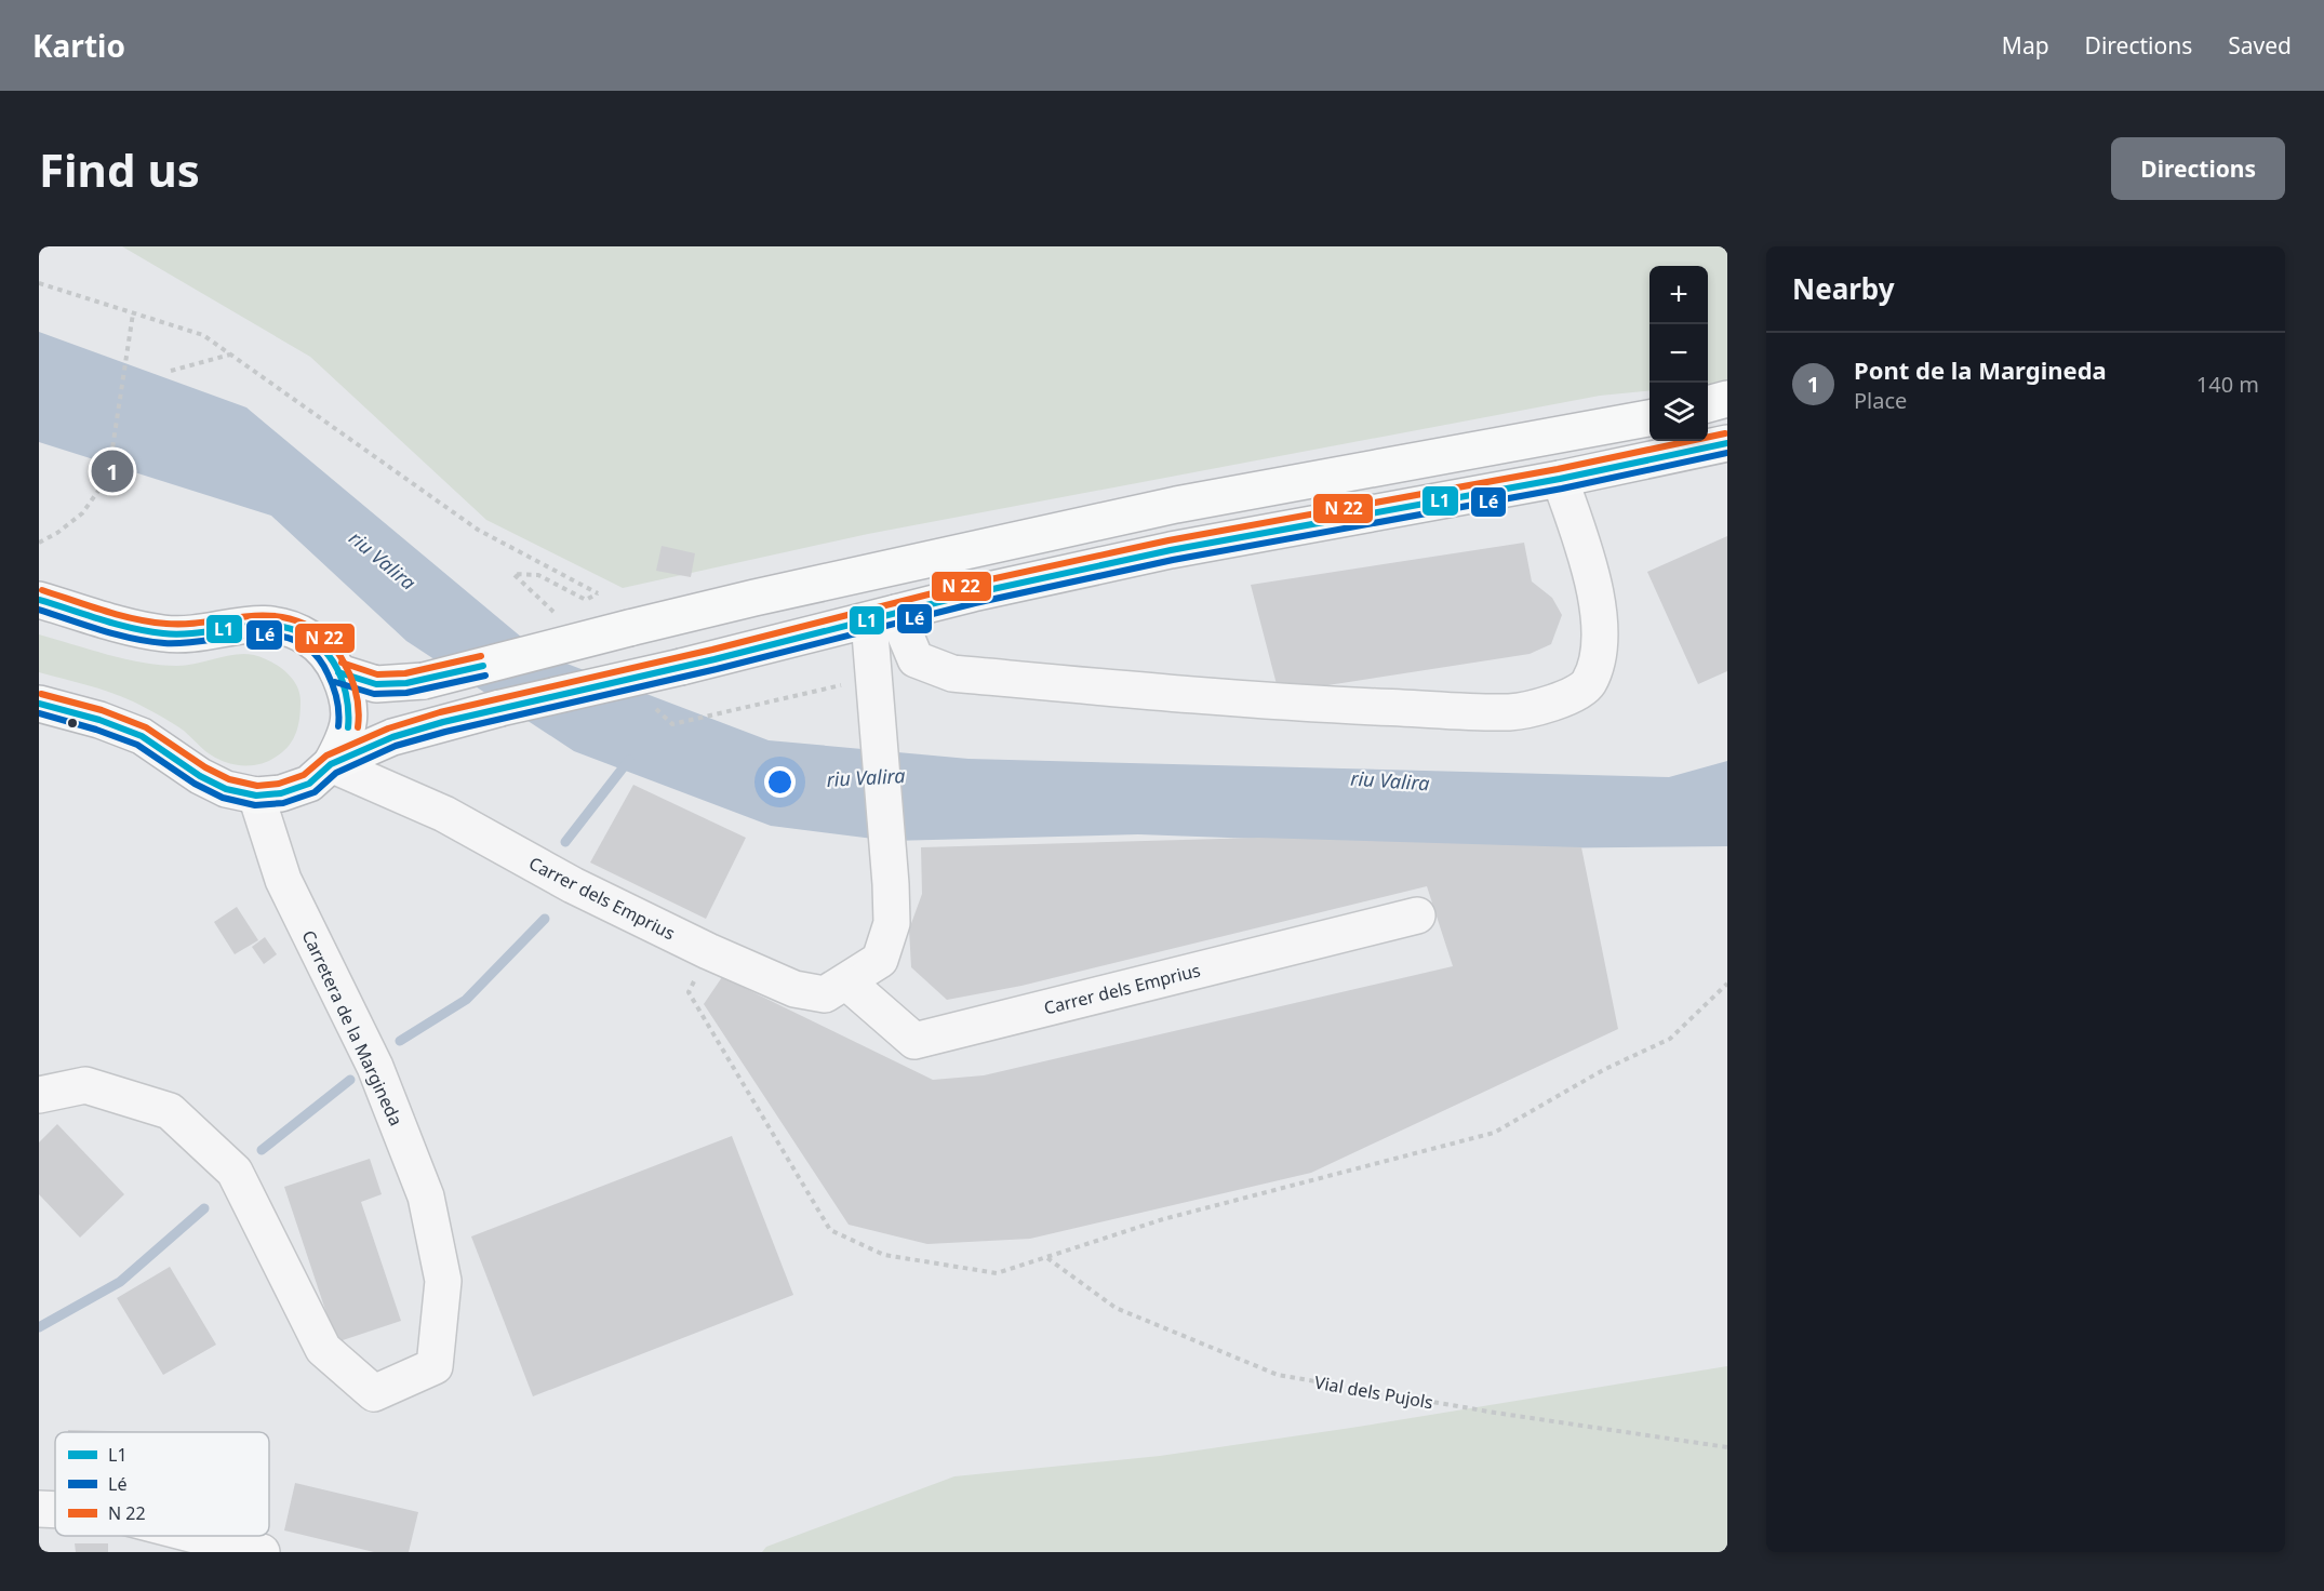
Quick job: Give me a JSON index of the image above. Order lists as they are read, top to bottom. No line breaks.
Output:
{"streets":{"street":["Carrer dels Emprius","Carretera de la Margineda"],"path":["Vial dels Pujols"]},"water":["riu Valira"],"lines":["transit line L1","transit line Lé"],"legend":["L1","Lé","N 22"],"page":{"header":"Kartio","nav":["Map","Directions","Saved"],"buttons":"Directions","title":"Find us","heading":"Nearby","map_buttons":["+","−"],"list":[{"mark":"1","name":"Pont de la Margineda","note":"Place","value":"140 m"}],"pins":"1"}}
